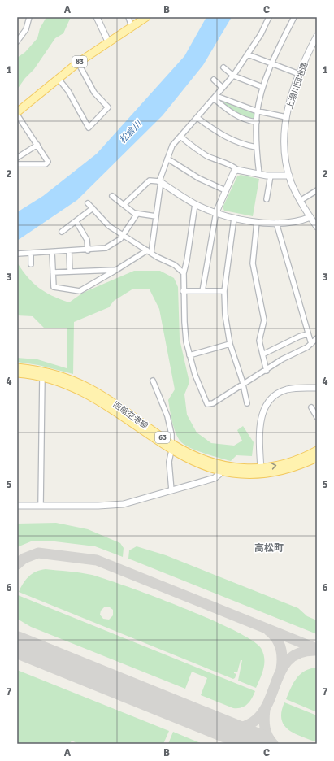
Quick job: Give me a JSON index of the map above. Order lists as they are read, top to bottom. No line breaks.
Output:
{"streets":{"main road":["83","函館空港線","63"],"street":["上湯川団地通"]},"districts":["高松町"],"water":["松倉川"],"grid":{"columns":["A","B","C"],"rows":["1","2","3","4","5","6","7"]}}
